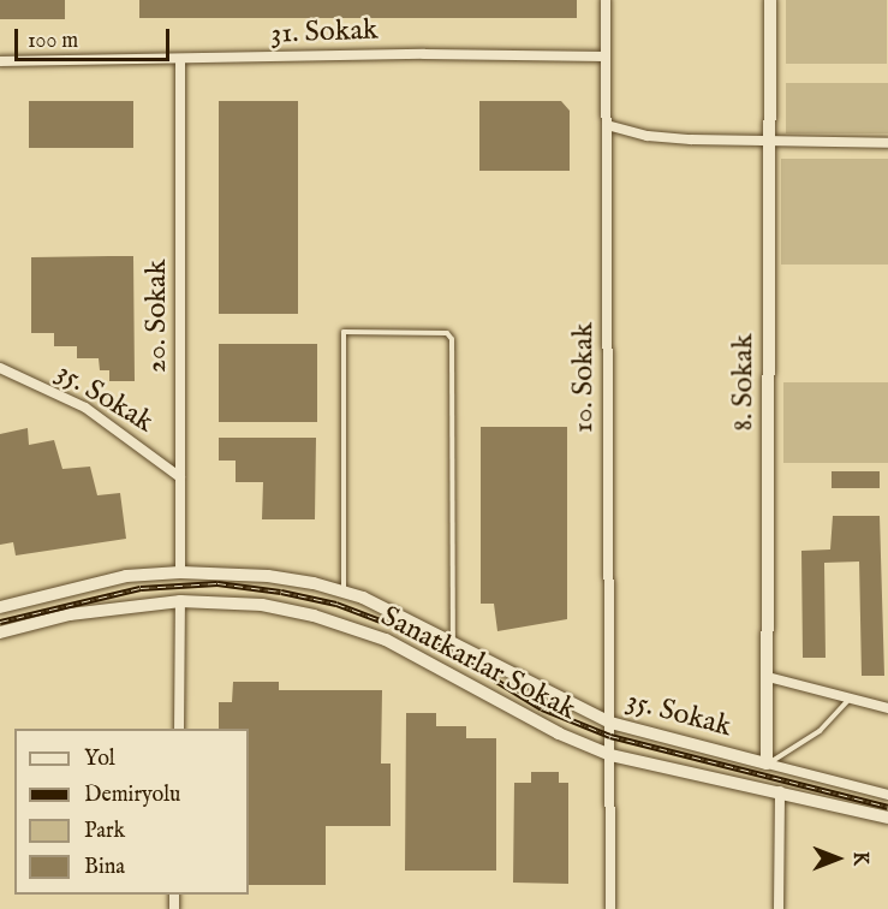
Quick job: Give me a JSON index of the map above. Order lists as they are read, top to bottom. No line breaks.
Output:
{"streets":{"street":["31. Sokak","20. Sokak","10. Sokak","8. Sokak","35. Sokak","Sanatkarlar Sokak"]},"crossings":[["31. Sokak","20. Sokak"],["31. Sokak","10. Sokak"],["20. Sokak","35. Sokak"],["10. Sokak","35. Sokak"],["10. Sokak","Sanatkarlar Sokak"],["8. Sokak","35. Sokak"]],"legend":["Yol","Demiryolu","Park","Bina"],"scale_bar":"100 m","north":"right"}
